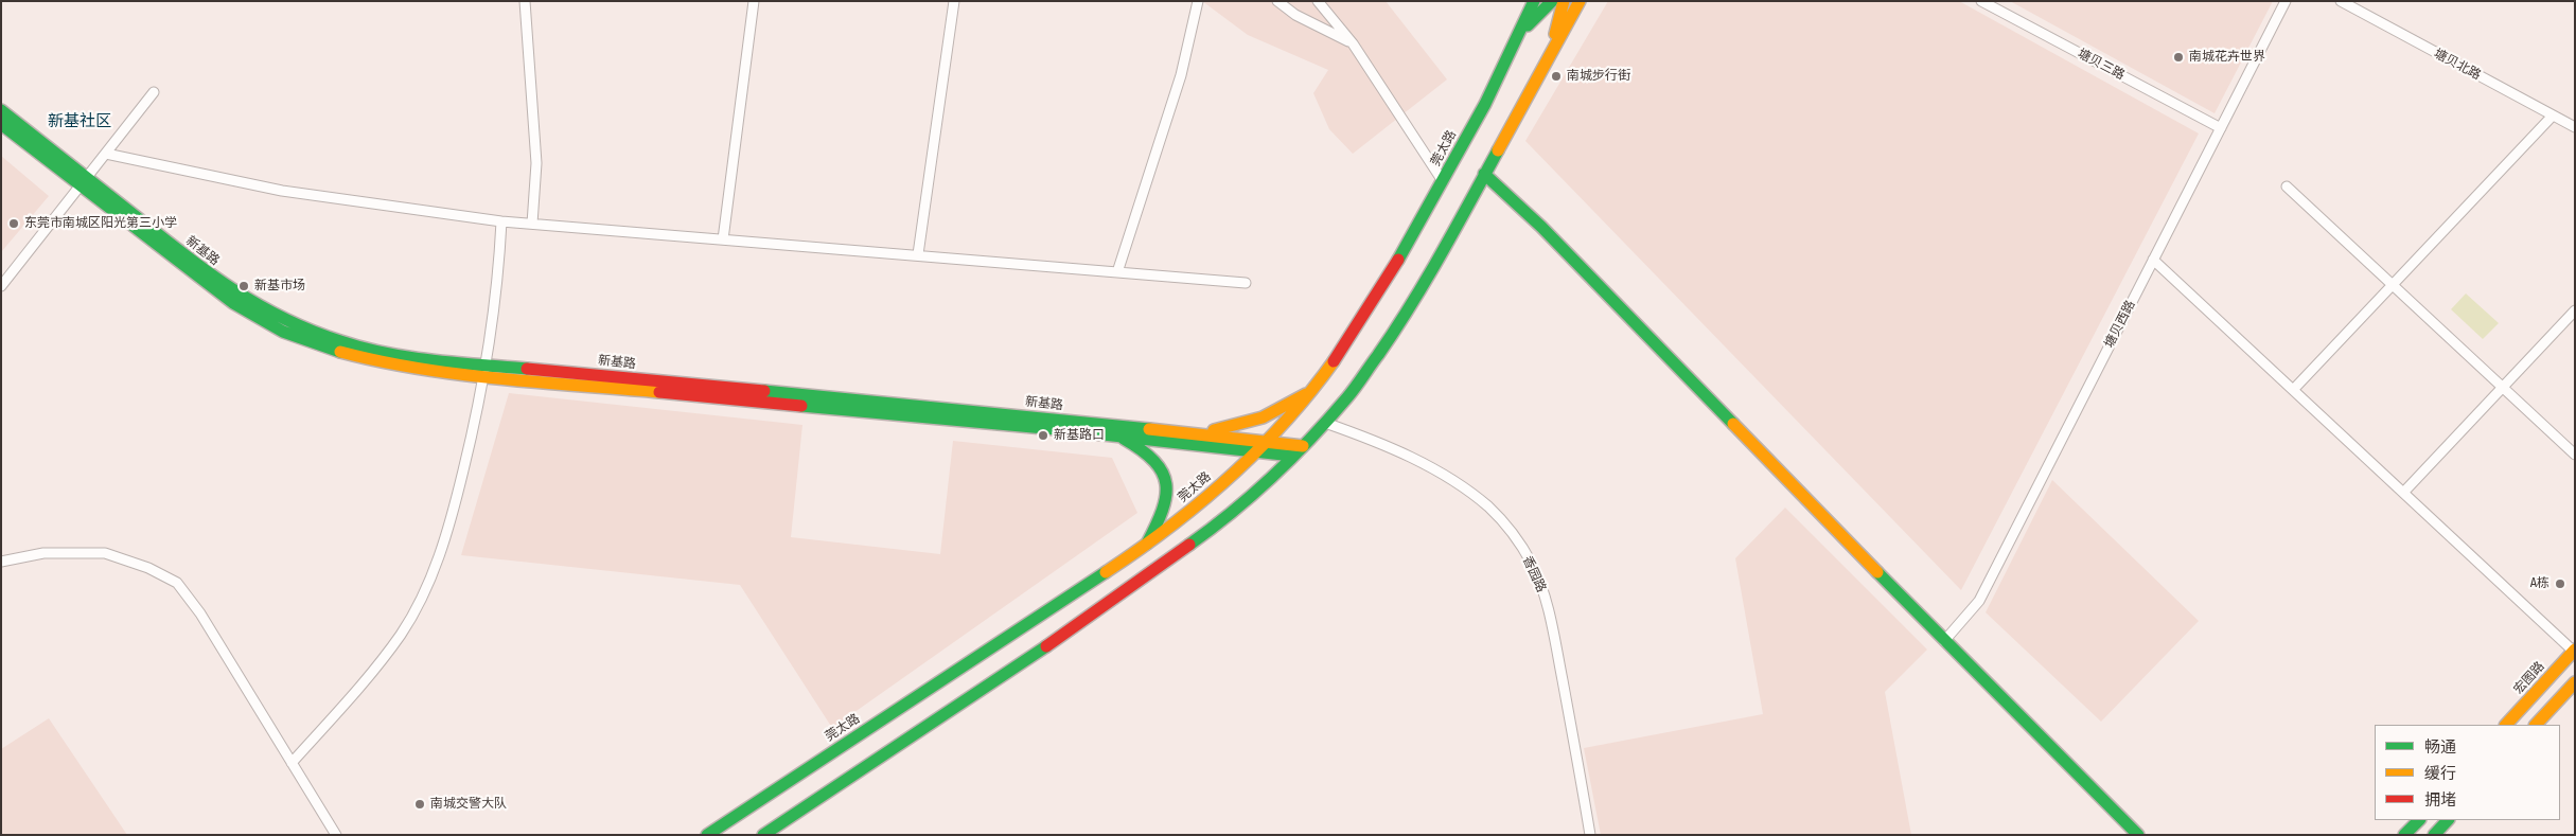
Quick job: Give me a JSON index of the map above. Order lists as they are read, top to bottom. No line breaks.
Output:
{"streets":{"street":["塘贝三路","塘贝北路","莞太路","新基路","塘贝西路","香园路","宏图路"]},"crossings":[["塘贝三路","塘贝西路"],["莞太路","新基路"]],"districts":["新基社区"],"places":["南城花卉世界","南城步行街","东莞市南城区阳光第三小学","新基市场","新基路口","A栋","南城交警大队"],"legend":["畅通","缓行","拥堵"]}
